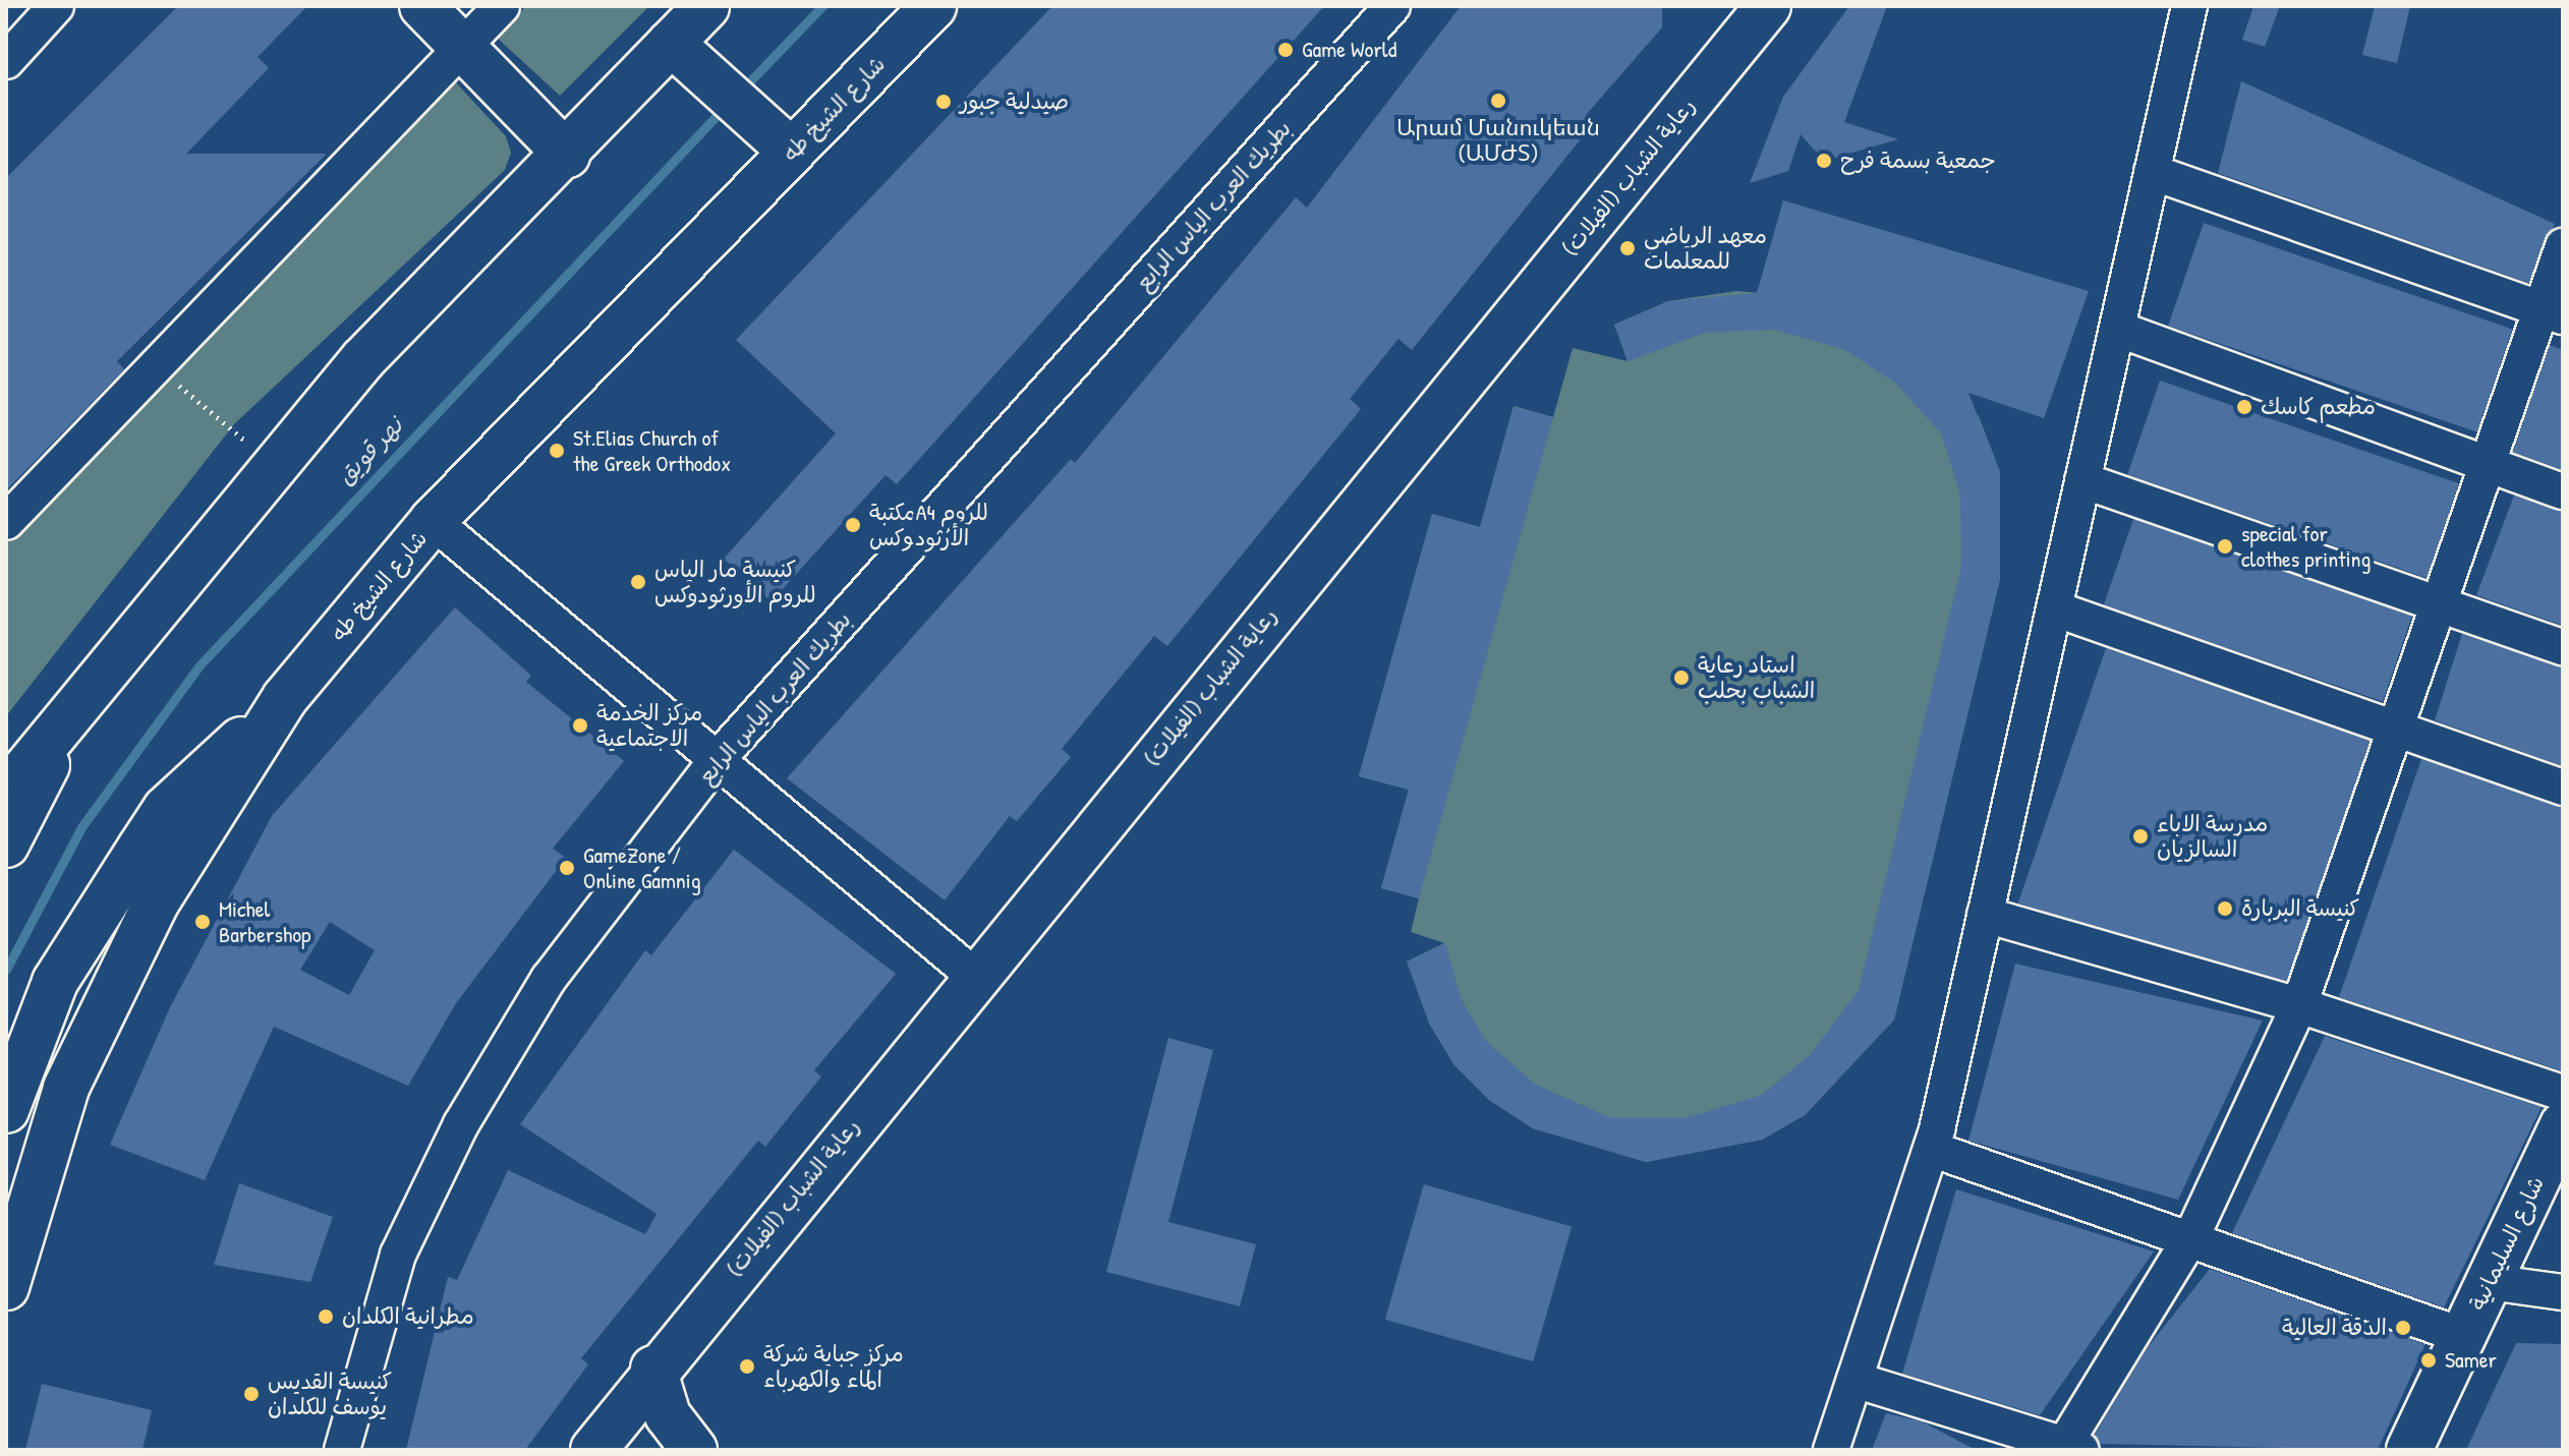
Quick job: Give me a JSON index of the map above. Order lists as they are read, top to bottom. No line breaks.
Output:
{"streets":{"main road":["شارع الشيخ طه","رعاية الشباب (الفيلات)","شارع السليمانية"],"street":["بطريك العرب الياس الرابع"]},"water":["نهر قويق"],"places":["Game World","Արամ Մանուկեան (ԱՄԺՏ)","صيدلية جبور","جمعية بسمة فرح","معهد الرياضي للمعلمات","مطعم كاسك","St.Elias Church of the Greek Orthodox","مكتبةA4 للروم الأرثودوكس","special for clothes printing","كنيسة مار الياس للروم الأورثودوكس","استاد رعاية الشباب بحلب","مركز الخدمة الاجتماعية","مدرسة الاباء السالزيان","GameZone / Online Gamnig","كنيسة البربارة","Michel Barbershop","مطرانية الكلدان","الدقة العالية","Samer","مركز جباية شركة الماء والكهرباء","كنيسة القديس يوسف للكلدان"]}
